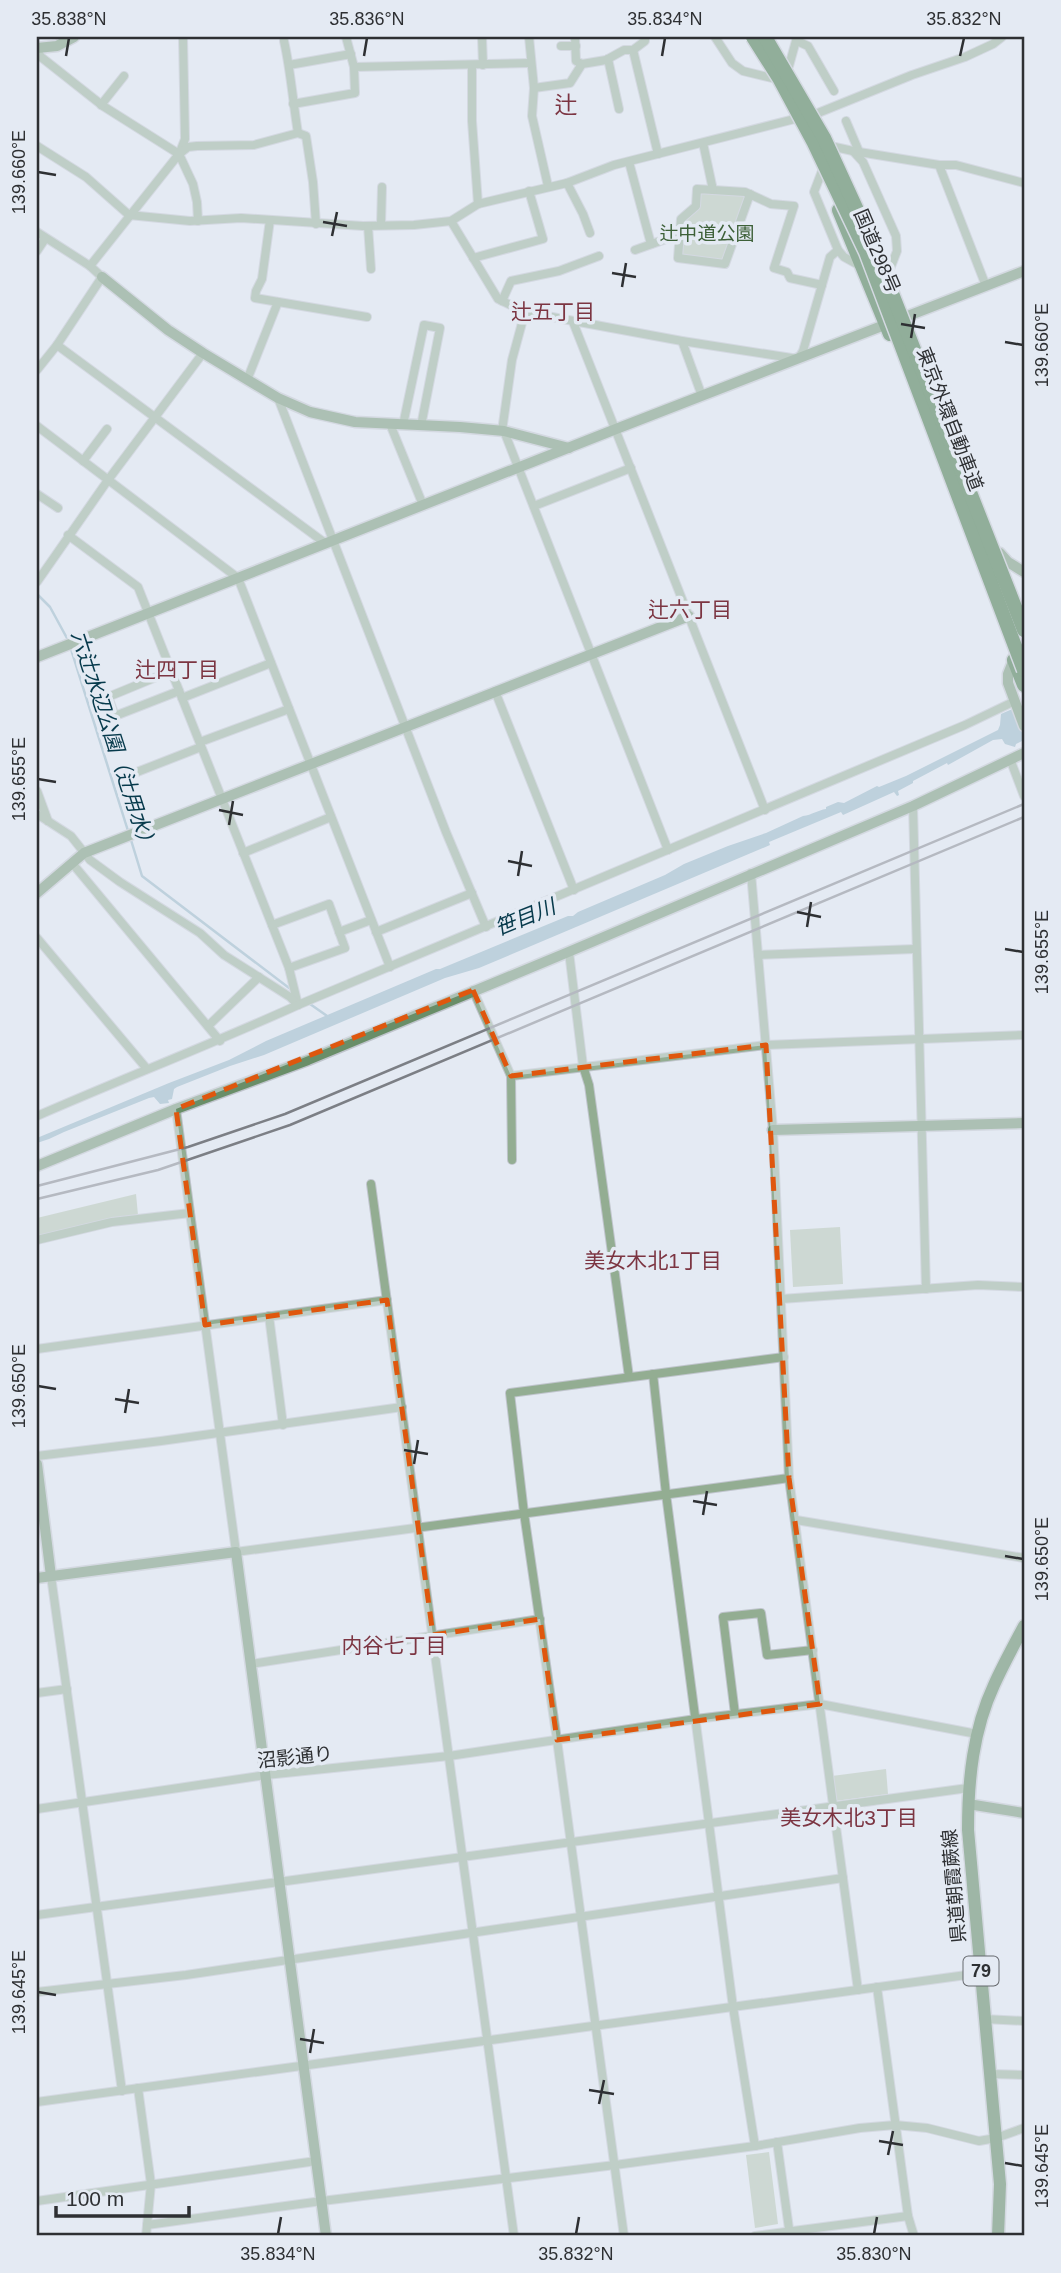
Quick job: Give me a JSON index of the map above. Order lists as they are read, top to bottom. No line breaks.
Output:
{"streets":{"highway":["国道298号","東京外環自動車道"],"main road":["県道朝霞蕨線","79"],"street":["沼影通り"]},"crossings":[["国道298号","東京外環自動車道"],["沼影通り","県道朝霞蕨線"]],"districts":["辻","辻五丁目","辻六丁目","辻四丁目","美女木北1丁目","内谷七丁目","美女木北3丁目"],"water":["六辻水辺公園（辻用水）","笹目川"],"parks":["辻中道公園"],"scale_bar":"100 m","coordinates":["35.838°N","35.836°N","35.834°N","35.832°N","139.660°E","139.655°E","139.650°E","139.645°E","35.830°N"]}
